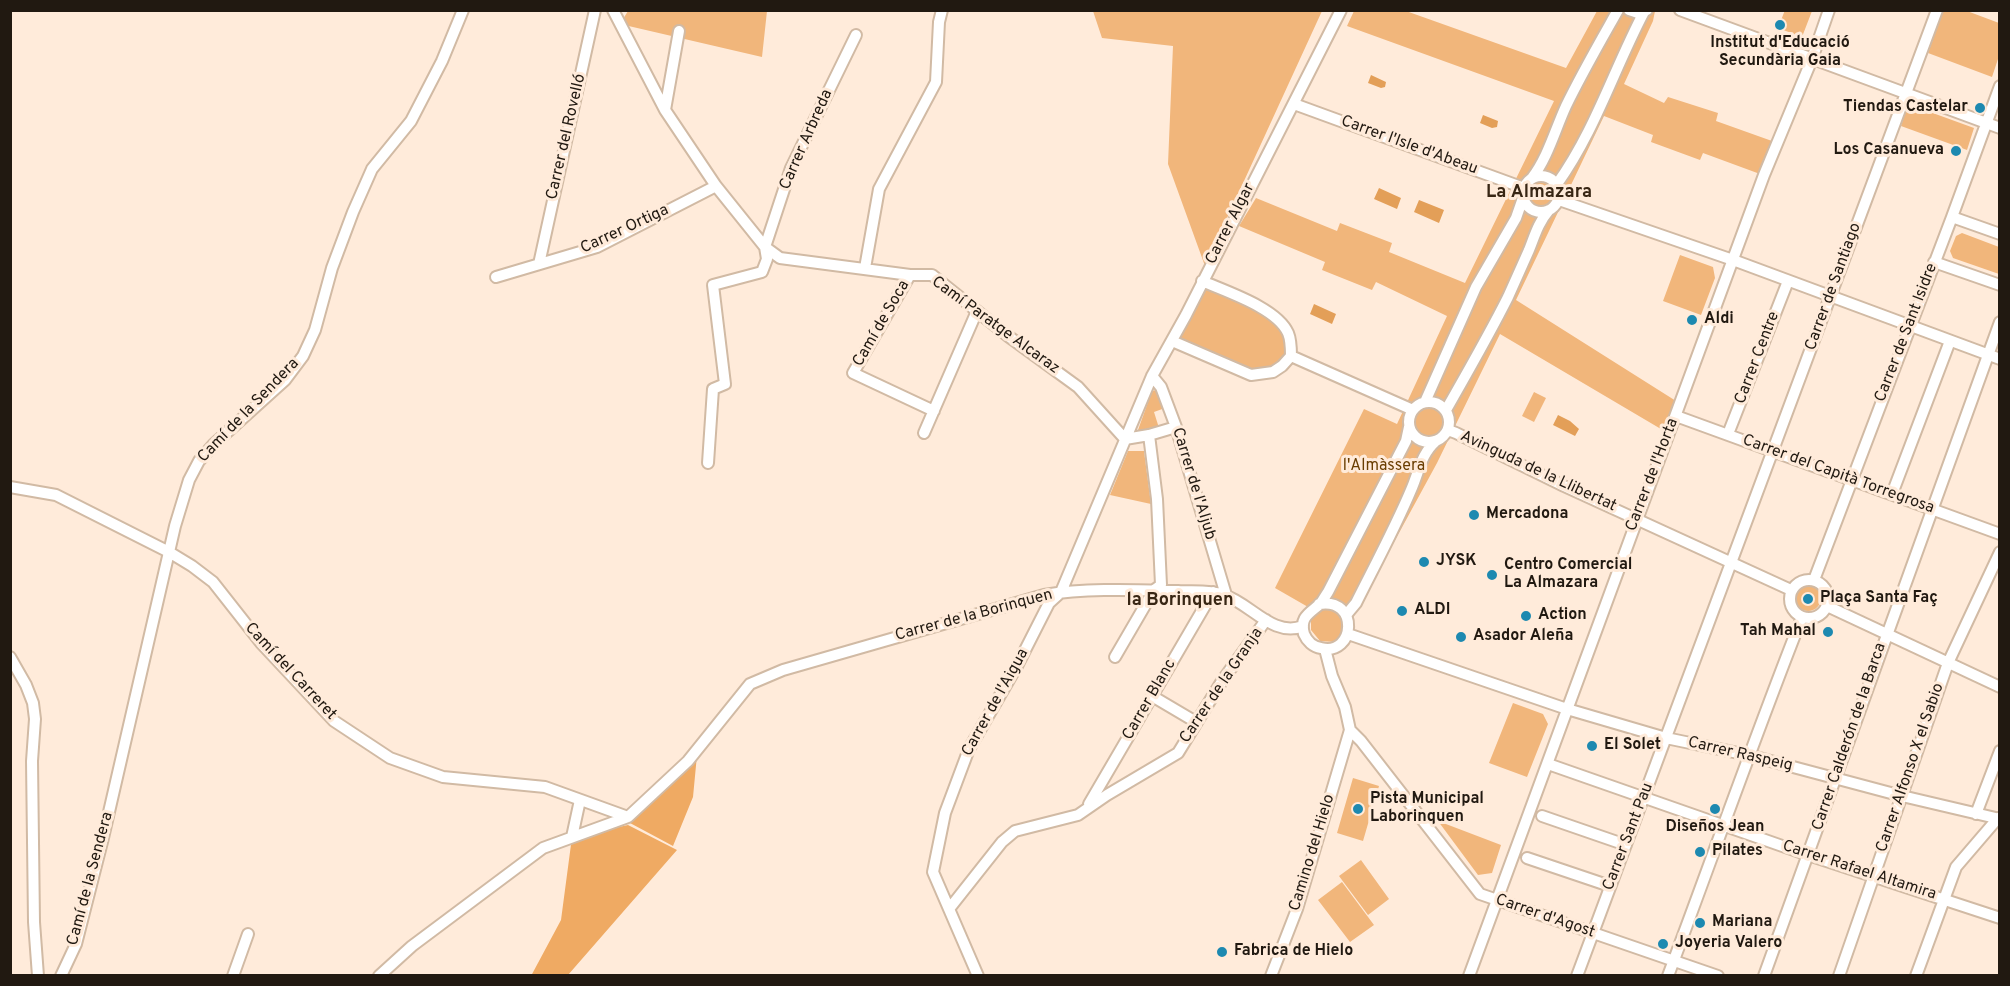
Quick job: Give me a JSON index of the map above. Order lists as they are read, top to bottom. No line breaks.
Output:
{"streets":{"street":["Carrer del Rovelló","Carrer Arbreda","Carrer l'Isle d'Abeau","Carrer Algar","Carrer Ortiga","Carrer de Santiago","Camí de Soca","Camí Paratge Alcaraz","Carrer de Sant Isidre","Carrer Centre","Camí de la Sendera","Avinguda de la Llibertat","Carrer de l'Horta","Carrer del Capità Torregrosa","Carrer de l'Aljub","Carrer de la Borinquen","Camí del Carreret","Carrer de la Granja","Carrer Blanc","Carrer de l'Aigua","Carrer Calderón de la Barca","Carrer Raspeig","Carrer Alfonso X el Sabio","Carrer Sant Pau","Camino del Hielo","Carrer Rafael Altamira","Carrer d'Agost"]},"crossings":[["Carrer del Rovelló","Carrer Ortiga"],["Carrer Arbreda","Camí Paratge Alcaraz"],["Carrer l'Isle d'Abeau","Carrer Algar"],["Carrer Algar","Camí Paratge Alcaraz"],["Carrer Algar","Carrer de l'Aljub"],["Carrer Algar","Carrer de l'Aigua"],["Carrer Ortiga","Camí Paratge Alcaraz"],["Carrer de Santiago","Avinguda de la Llibertat"],["Carrer de Santiago","Carrer del Capità Torregrosa"],["Carrer de Santiago","Carrer Sant Pau"],["Camí de Soca","Camí Paratge Alcaraz"],["Camí Paratge Alcaraz","Carrer de l'Aigua"],["Carrer de Sant Isidre","Avinguda de la Llibertat"],["Carrer de Sant Isidre","Carrer del Capità Torregrosa"],["Carrer Centre","Carrer del Capità Torregrosa"],["Camí de la Sendera","Camí del Carreret"],["Avinguda de la Llibertat","Carrer de l'Horta"],["Avinguda de la Llibertat","Carrer Sant Pau"],["Carrer de l'Horta","Carrer del Capità Torregrosa"],["Carrer de l'Horta","Carrer Raspeig"],["Carrer de l'Horta","Carrer Rafael Altamira"],["Carrer de l'Horta","Carrer d'Agost"],["Carrer del Capità Torregrosa","Carrer Calderón de la Barca"],["Carrer de l'Aljub","Carrer de la Borinquen"],["Carrer de la Borinquen","Camí del Carreret"],["Carrer de la Borinquen","Carrer de la Granja"],["Carrer de la Borinquen","Carrer Blanc"],["Carrer de la Borinquen","Carrer de l'Aigua"],["Carrer de la Borinquen","Carrer Raspeig"],["Carrer de la Borinquen","Carrer d'Agost"],["Carrer de la Granja","Carrer Blanc"],["Carrer de la Granja","Carrer de l'Aigua"],["Carrer Calderón de la Barca","Carrer Raspeig"],["Carrer Calderón de la Barca","Carrer Rafael Altamira"],["Carrer Raspeig","Carrer Alfonso X el Sabio"],["Carrer Raspeig","Carrer Sant Pau"],["Carrer Raspeig","Carrer d'Agost"],["Carrer Alfonso X el Sabio","Carrer Rafael Altamira"],["Carrer Sant Pau","Carrer Rafael Altamira"],["Carrer Sant Pau","Carrer d'Agost"],["Camino del Hielo","Carrer d'Agost"]],"districts":["La Almazara","la Borinquen"],"parks":["l'Almàssera"],"places":["Institut d'Educació Secundària Gaia","Tiendas Castelar","Los Casanueva","Aldi","Mercadona","JYSK","Centro Comercial La Almazara","Plaça Santa Faç","ALDI","Action","Tah Mahal","Asador Aleña","El Solet","Pista Municipal Laborinquen","Diseños Jean","Pilates","Mariana","Joyeria Valero","Fabrica de Hielo"]}
